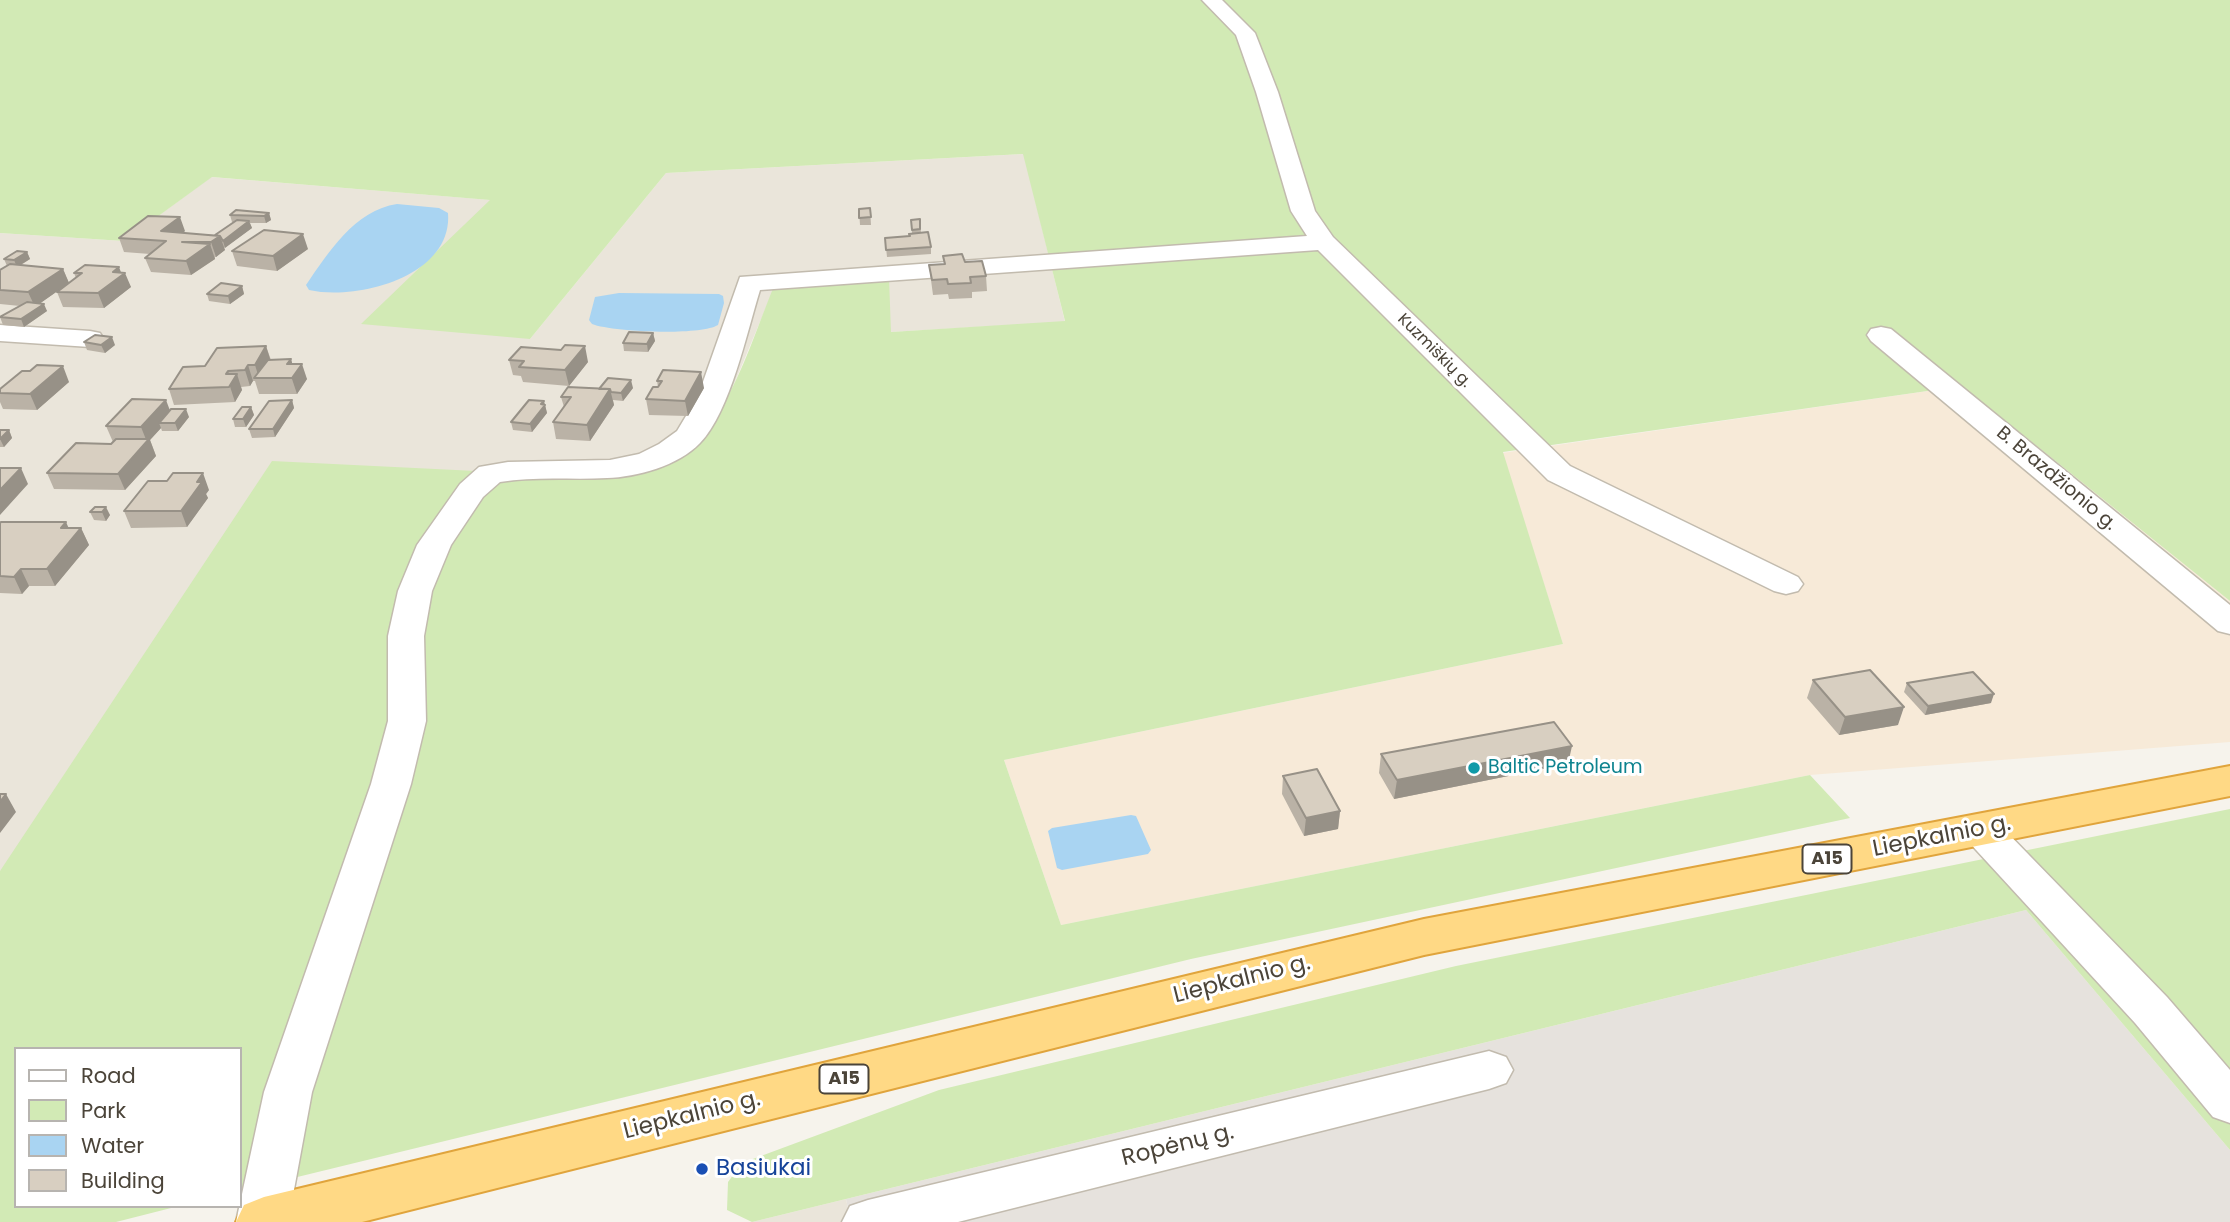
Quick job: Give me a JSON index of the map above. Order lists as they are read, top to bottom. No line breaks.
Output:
{"streets":{"highway":["Liepkalnio g.","A15"],"street":["Kuzmiškių g.","B. Brazdžionio g.","Ropėnų g."]},"places":["Baltic Petroleum","Basiukai"],"legend":["Road","Park","Water","Building"]}
